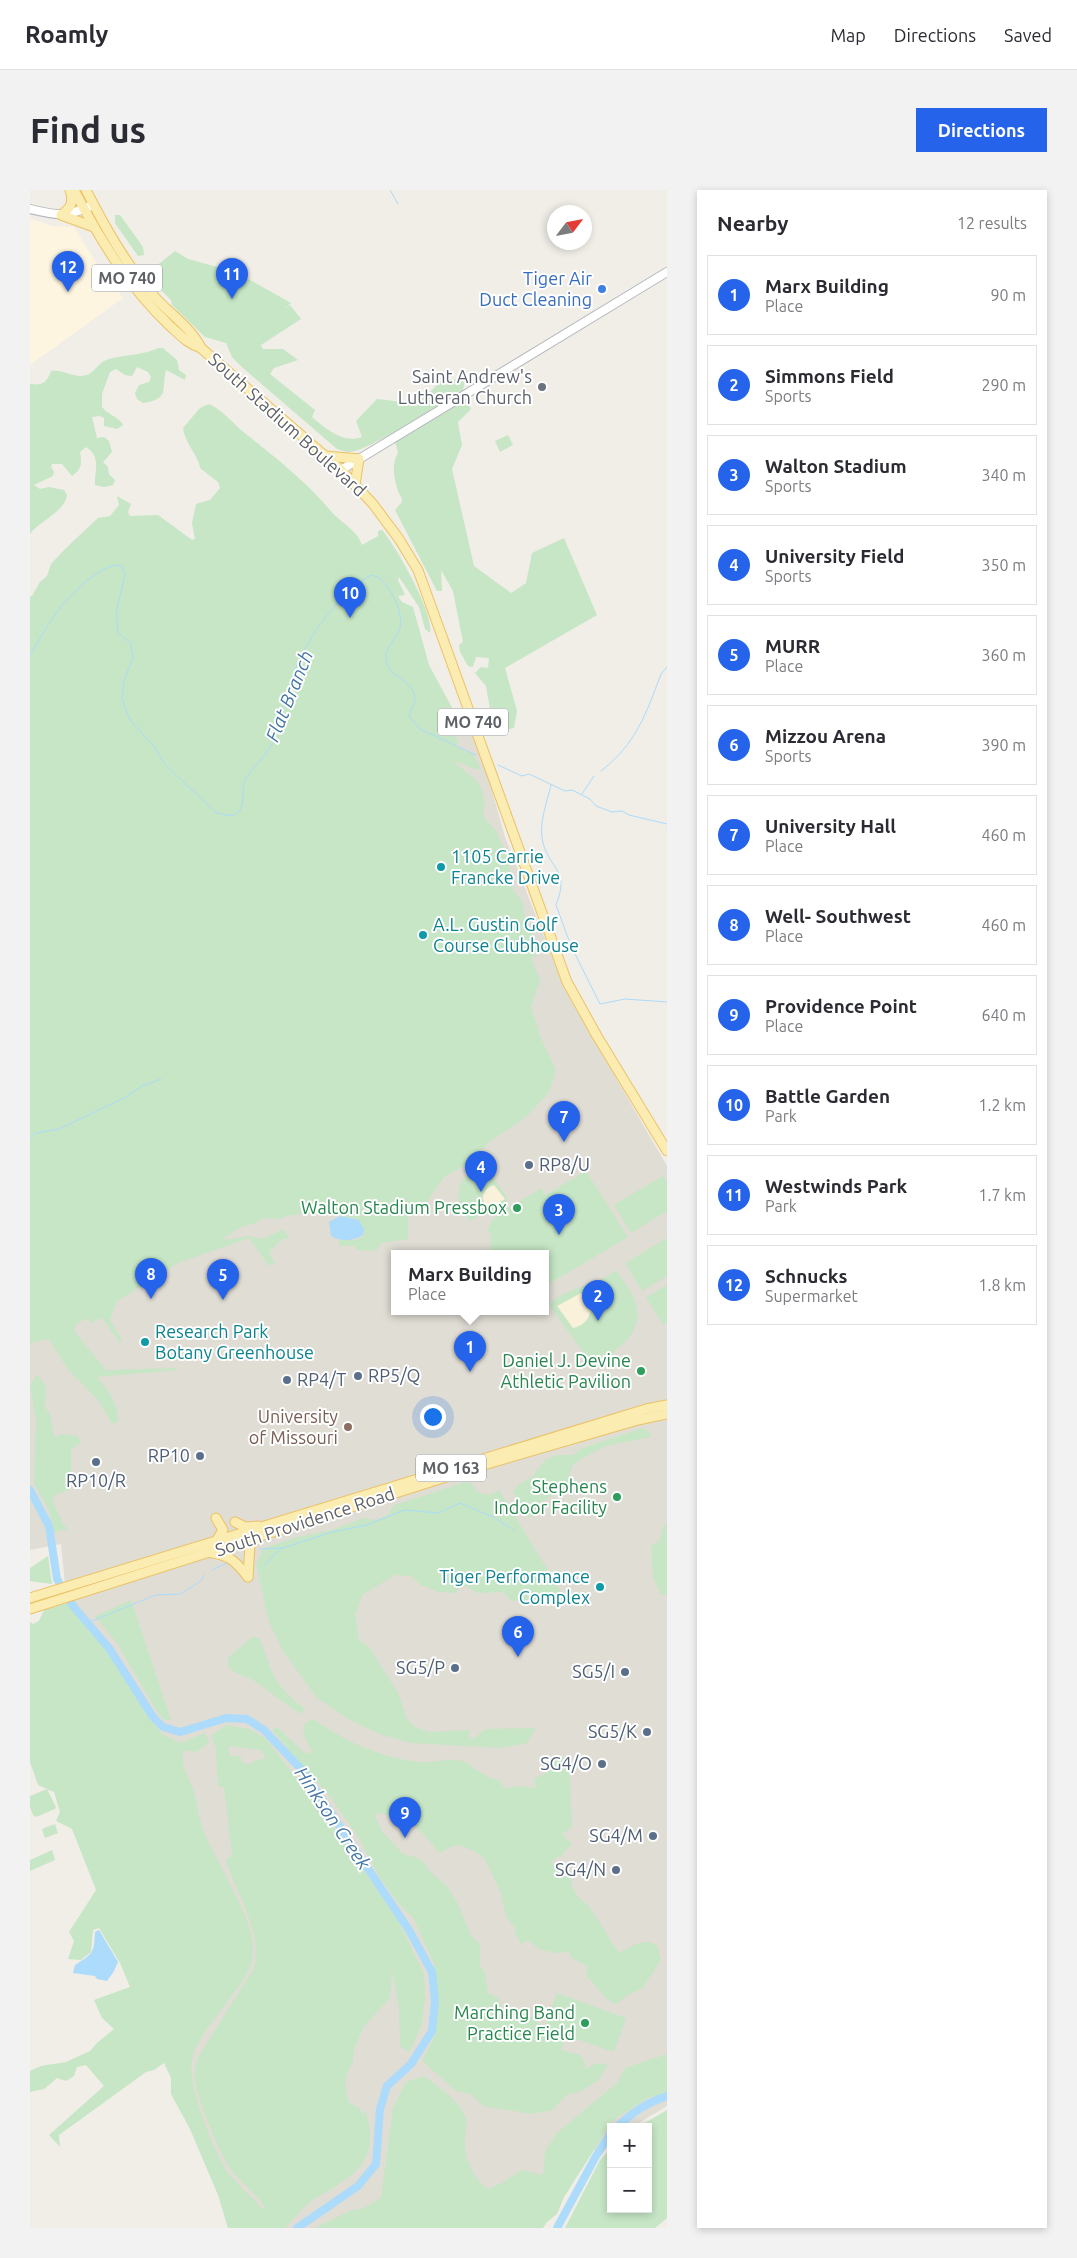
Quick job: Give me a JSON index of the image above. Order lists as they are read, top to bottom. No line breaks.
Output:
{"streets":{"main road":["MO 740","South Stadium Boulevard","MO 163","South Providence Road"]},"crossings":[["MO 740","South Stadium Boulevard"]],"water":["Flat Branch","Hinkson Creek"],"places":["Tiger Air Duct Cleaning","Saint Andrew's Lutheran Church","1105 Carrie Francke Drive","A.L. Gustin Golf Course Clubhouse","RP8/U","Walton Stadium Pressbox","Research Park Botany Greenhouse","Daniel J. Devine Athletic Pavilion","RP5/Q","RP4/T","University of Missouri","RP10","RP10/R","Stephens Indoor Facility","Tiger Performance Complex","SG5/P","SG5/I","SG5/K","SG4/O","SG4/M","SG4/N","Marching Band Practice Field"],"north":"top right","page":{"header":"Roamly","nav":["Map","Directions","Saved"],"buttons":"Directions","title":"Find us","heading":["Nearby","12 results"],"pins":["12","11","10","7","4","3","8","5","2","1","6","9"],"list":[{"mark":"1","name":"Marx Building","note":"Place","value":"90 m"},{"mark":"2","name":"Simmons Field","note":"Sports","value":"290 m"},{"mark":"3","name":"Walton Stadium","note":"Sports","value":"340 m"},{"mark":"4","name":"University Field","note":"Sports","value":"350 m"},{"mark":"5","name":"MURR","note":"Place","value":"360 m"},{"mark":"6","name":"Mizzou Arena","note":"Sports","value":"390 m"},{"mark":"7","name":"University Hall","note":"Place","value":"460 m"},{"mark":"8","name":"Well- Southwest","note":"Place","value":"460 m"},{"mark":"9","name":"Providence Point","note":"Place","value":"640 m"},{"mark":"10","name":"Battle Garden","note":"Park","value":"1.2 km"},{"mark":"11","name":"Westwinds Park","note":"Park","value":"1.7 km"},{"mark":"12","name":"Schnucks","note":"Supermarket","value":"1.8 km"}],"popup":["Marx Building","Place"],"map_buttons":["+","−"]}}
